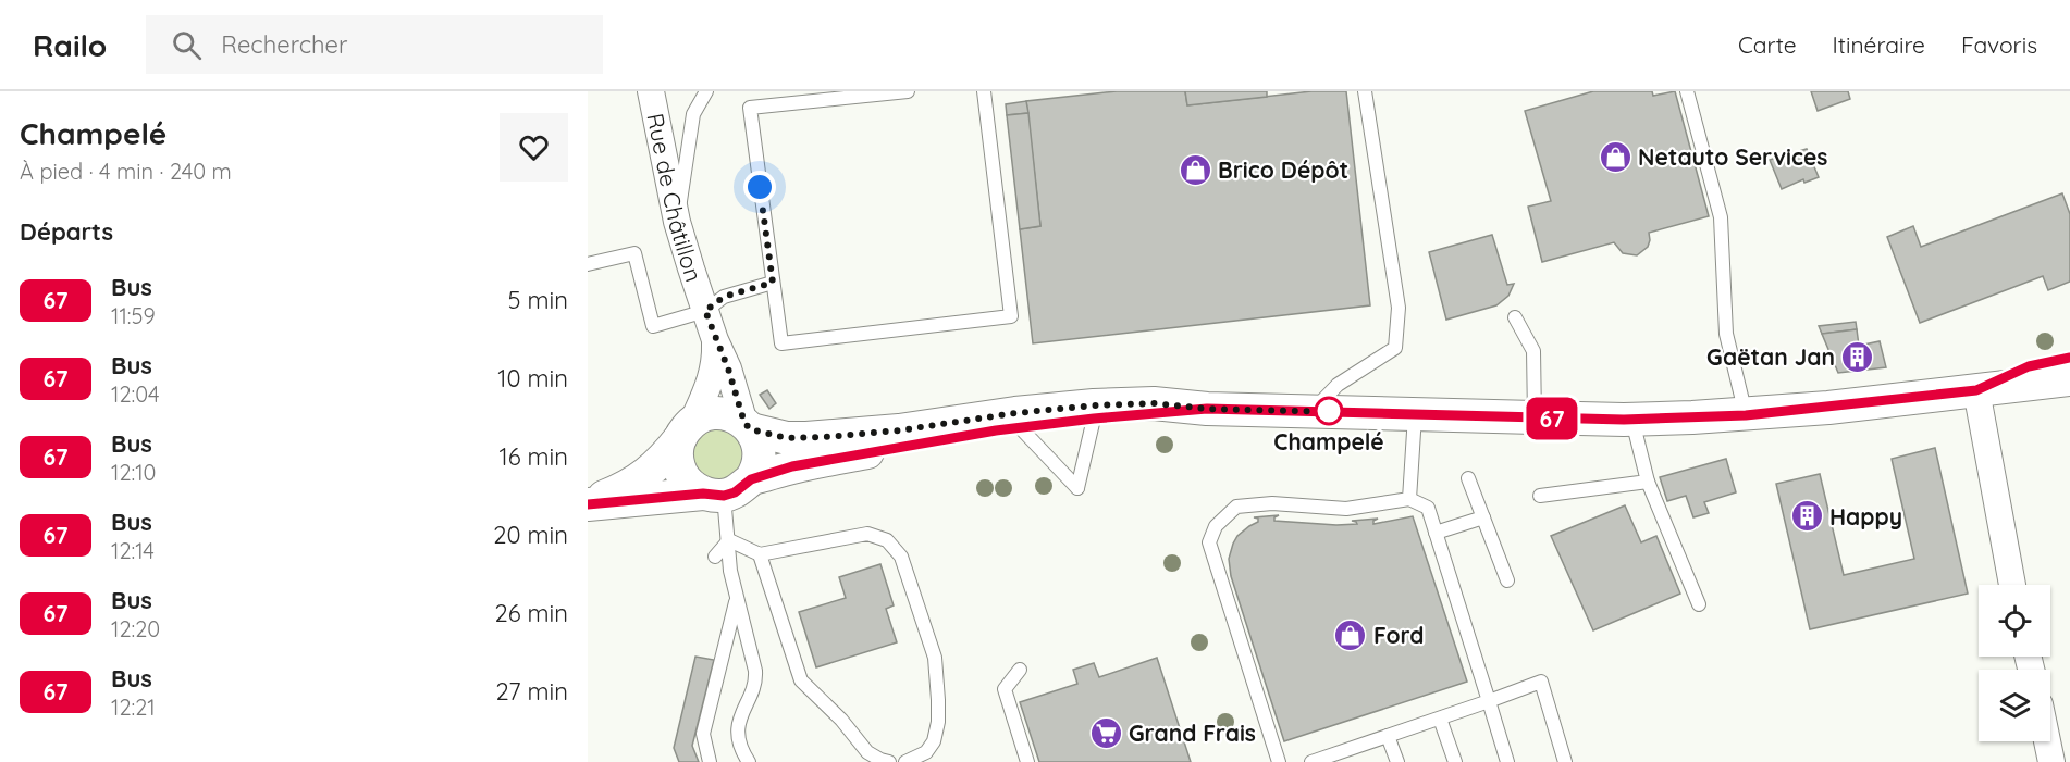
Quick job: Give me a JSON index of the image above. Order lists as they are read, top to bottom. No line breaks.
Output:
{"streets":{"street":["Rue de Châtillon"]},"places":{"shop":["Netauto Services","Brico Dépôt","Ford"],"building":["Gaëtan Jan","Happy"],"other":["Champelé"],"supermarket":["Grand Frais"]},"lines":["bus line 67"],"page":{"header":"Railo","search":"Rechercher","nav":["Carte","Itinéraire","Favoris"],"heading":[["Champelé","À pied · 4 min · 240 m"],"Départs"],"on_map":"67","list":[{"mark":"67","name":"Bus","note":"11:59","value":"5 min"},{"mark":"67","name":"Bus","note":"12:04","value":"10 min"},{"mark":"67","name":"Bus","note":"12:10","value":"16 min"},{"mark":"67","name":"Bus","note":"12:14","value":"20 min"},{"mark":"67","name":"Bus","note":"12:20","value":"26 min"},{"mark":"67","name":"Bus","note":"12:21","value":"27 min"}]}}
